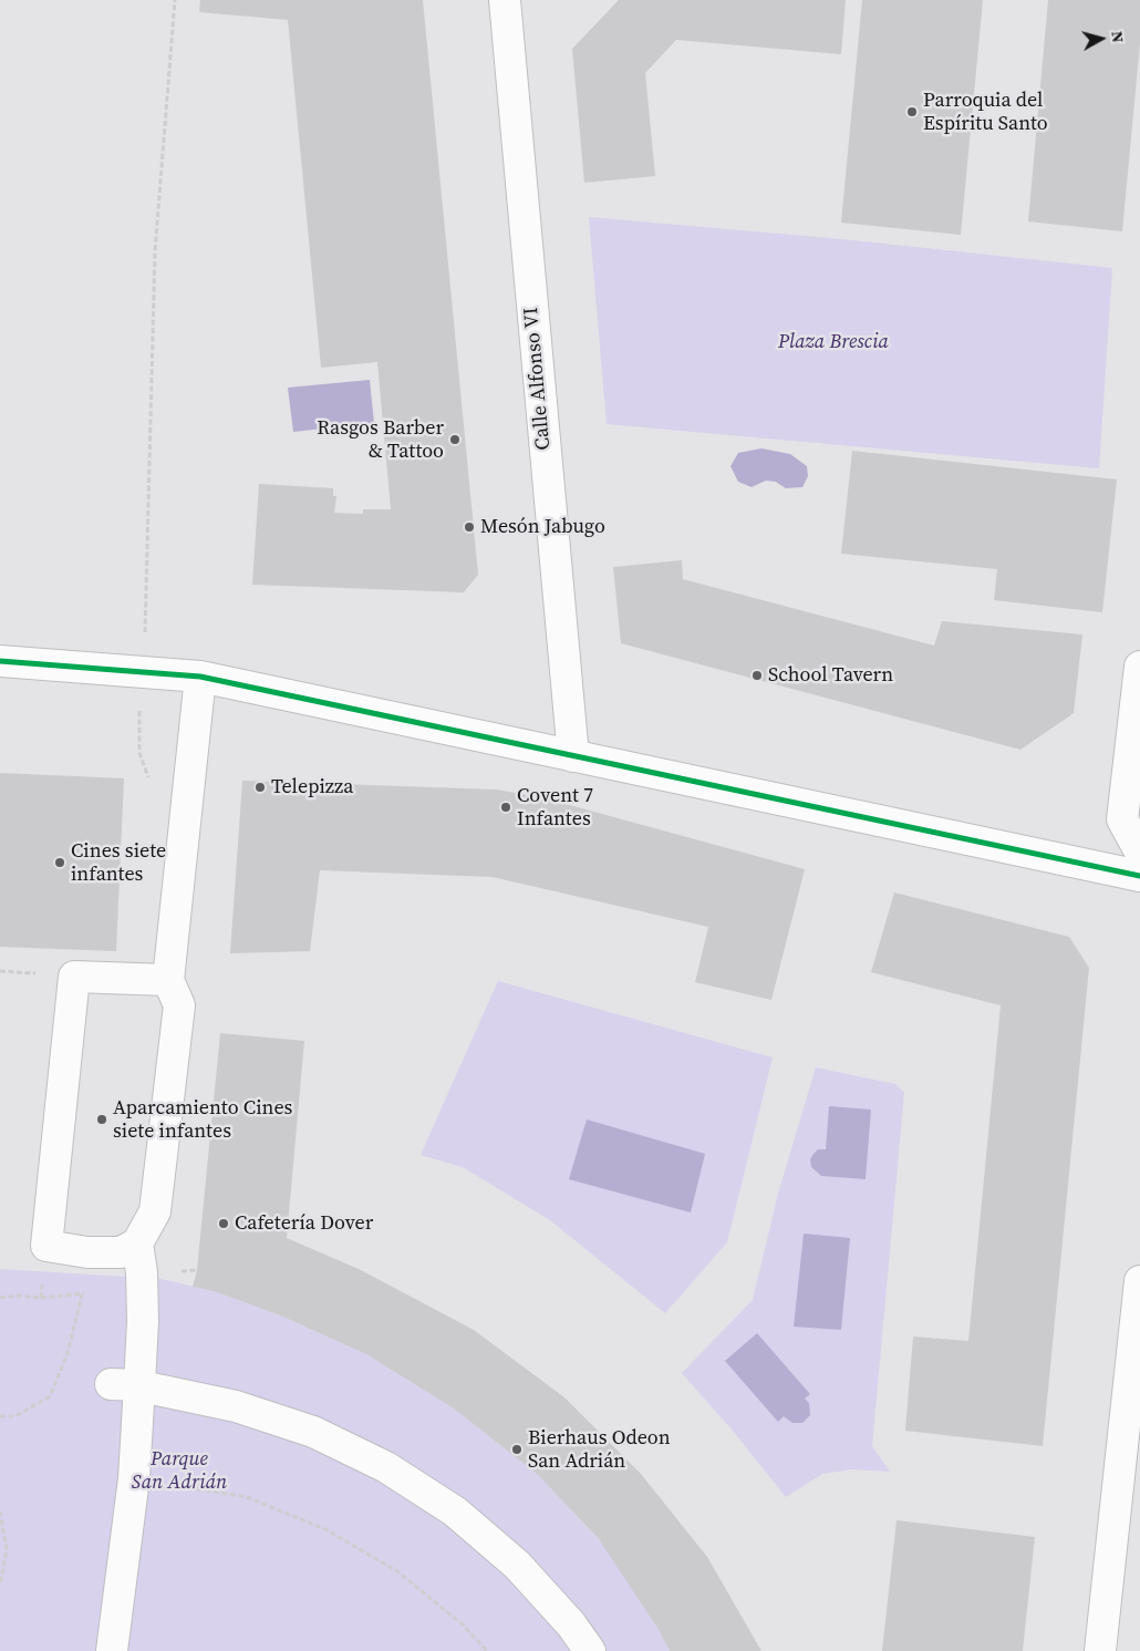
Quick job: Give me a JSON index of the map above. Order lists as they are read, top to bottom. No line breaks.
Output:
{"streets":{"street":["Calle Alfonso VI"]},"parks":["Plaza Brescia","Parque San Adrián"],"places":["Parroquia del Espíritu Santo","Rasgos Barber & Tattoo","Mesón Jabugo","School Tavern","Telepizza","Covent 7 Infantes","Cines siete infantes","Aparcamiento Cines siete infantes","Cafetería Dover","Bierhaus Odeon San Adrián"],"north":"right"}
